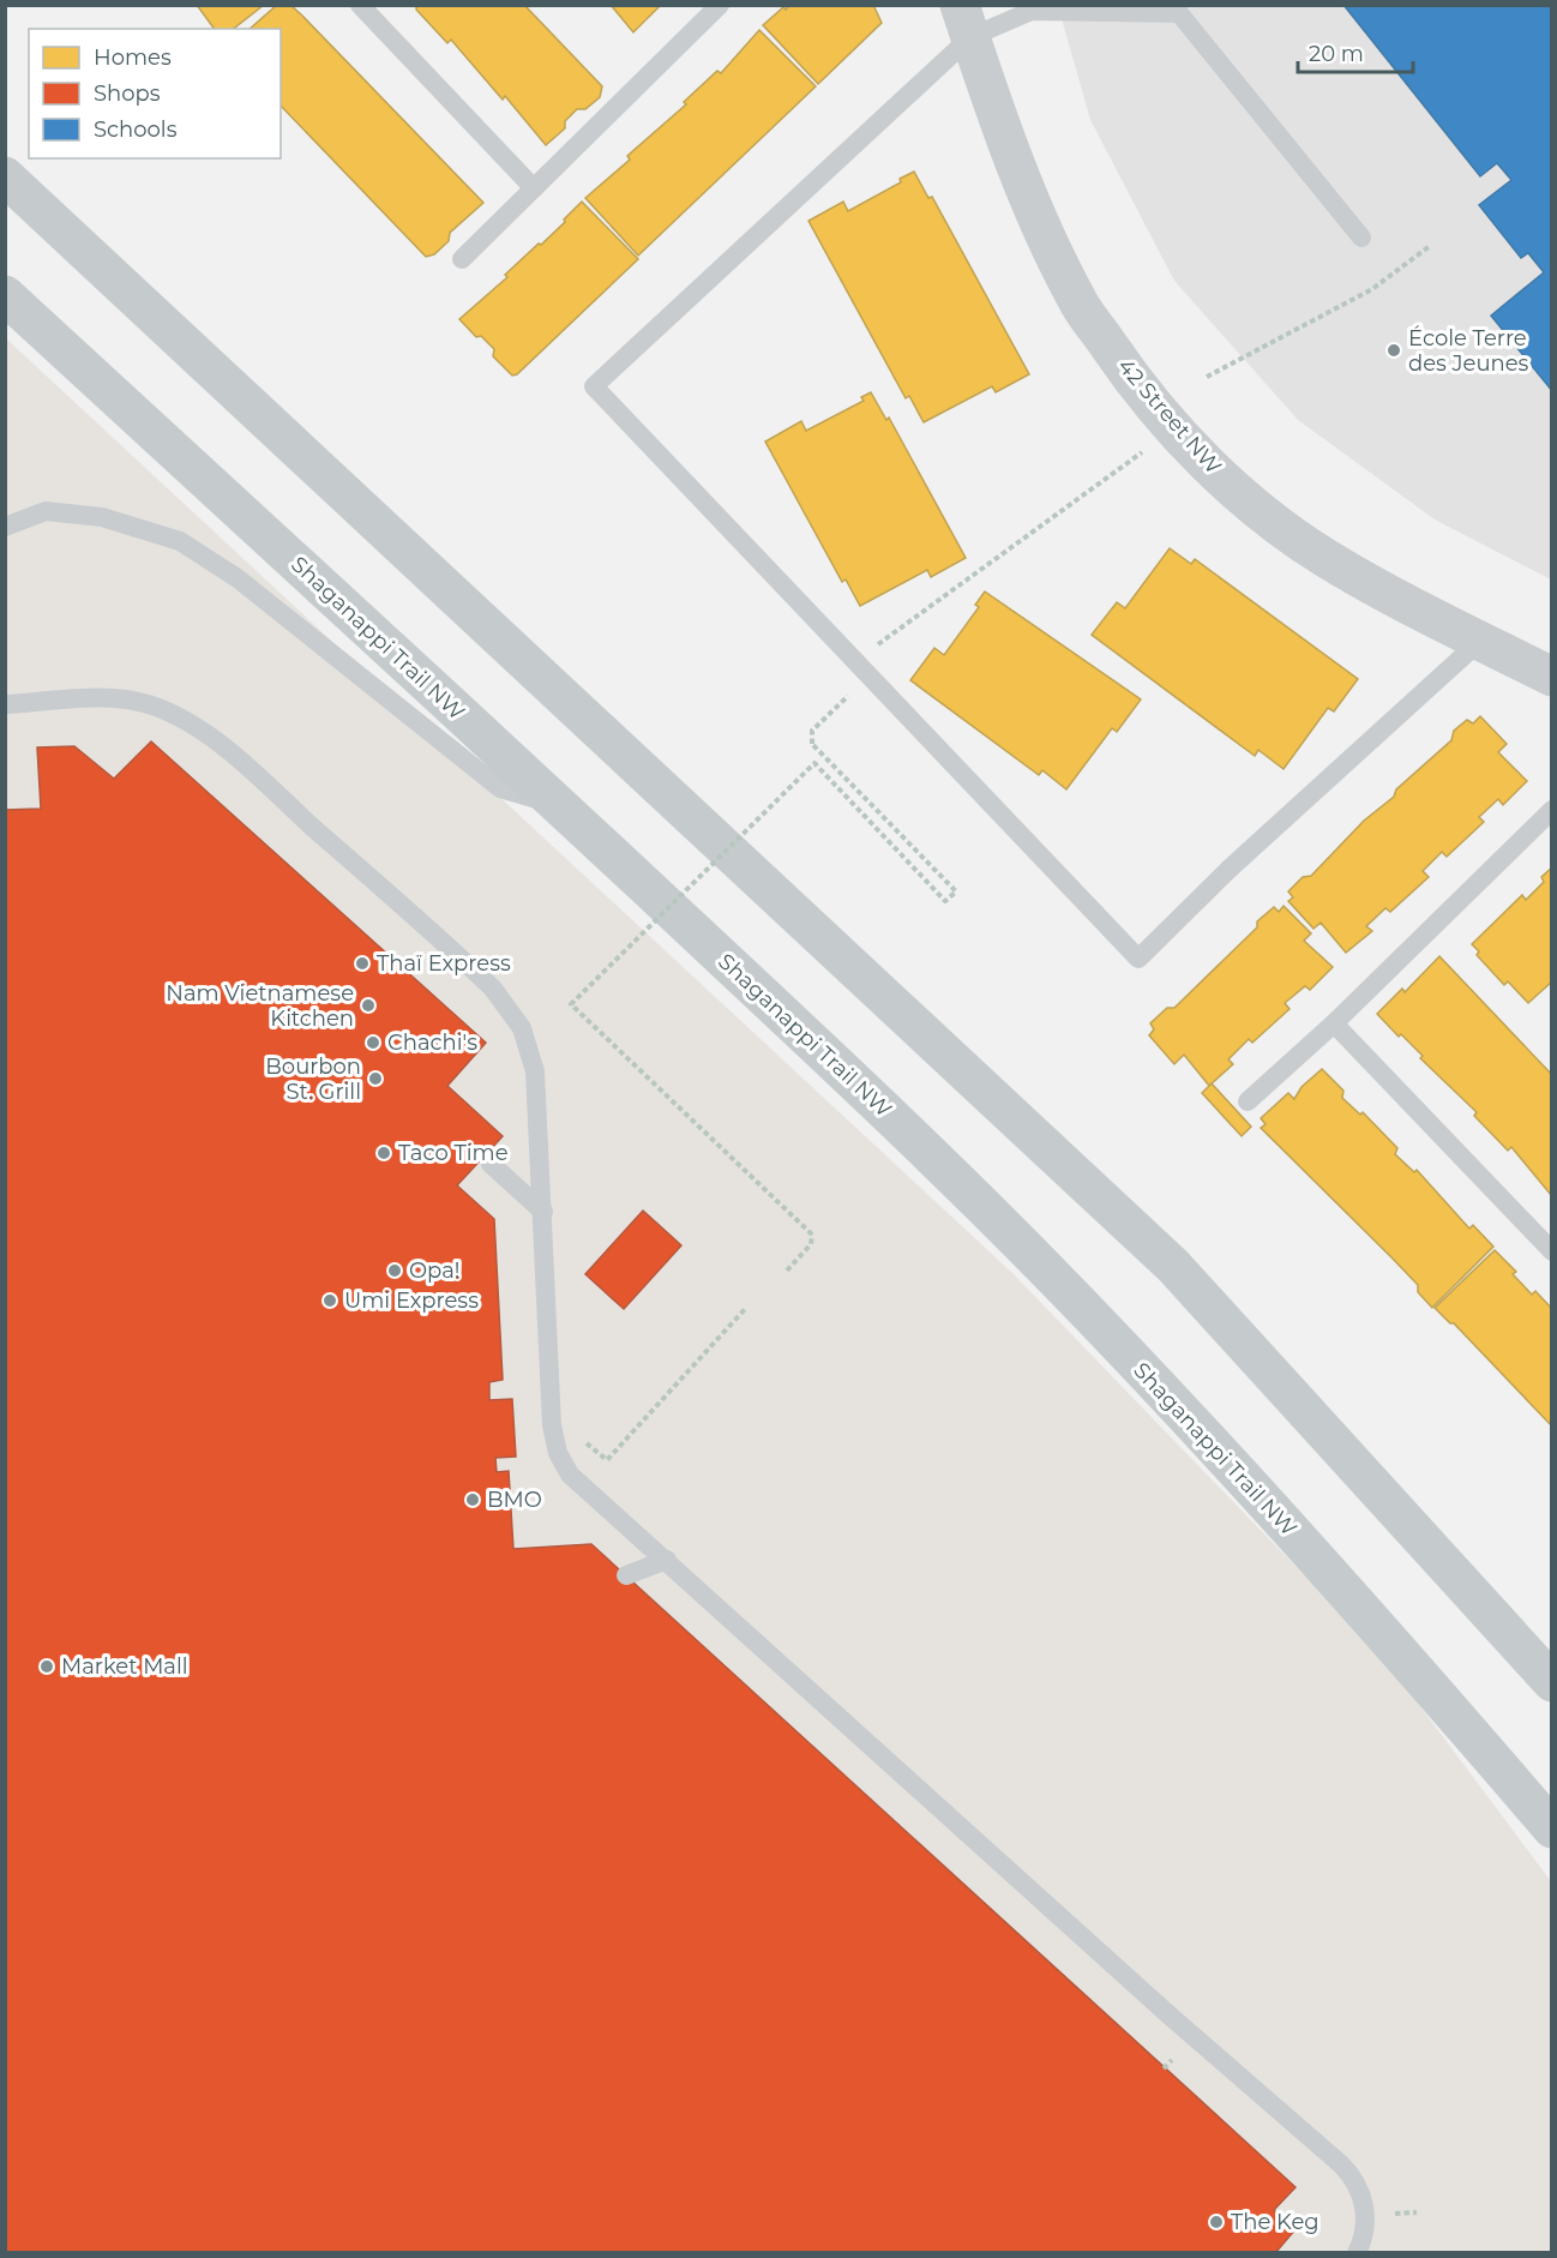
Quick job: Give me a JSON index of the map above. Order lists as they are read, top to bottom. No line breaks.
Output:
{"streets":{"main road":["Shaganappi Trail NW"],"street":["42 Street NW"]},"places":["École Terre des Jeunes","Thaï Express","Nam Vietnamese Kitchen","Chachi's","Bourbon St. Grill","Taco Time","Opa!","Umi Express","BMO","Market Mall","The Keg"],"legend":["Homes","Shops","Schools"],"scale_bar":"20 m"}
